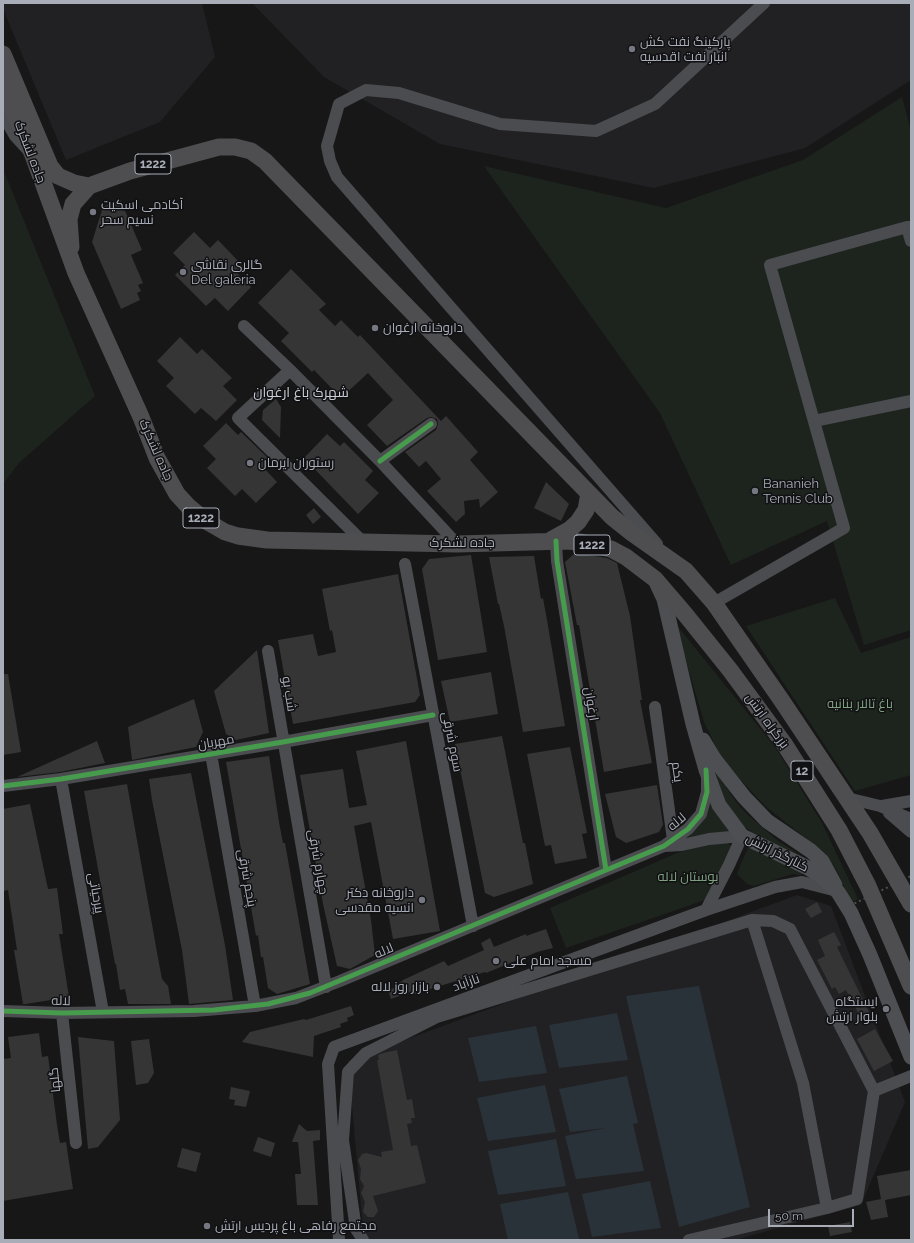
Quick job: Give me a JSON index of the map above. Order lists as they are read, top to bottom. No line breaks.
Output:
{"streets":{"highway":["جاده لشکرک","1222","بزرگراه ارتش","12","کنارگذر ارتش"],"street":["شب بو","ارغوان","مهربان","سوم شرقی","یکم","لاله","چهارم شرقی","پنجم شرقی","پیرحیاتی","نازآباد","گلها"]},"crossings":[["جاده لشکرک","1222"],["جاده لشکرک","ارغوان"],["جاده لشکرک","کنارگذر ارتش"],["1222","ارغوان"],["1222","بزرگراه ارتش"],["شب بو","مهربان"],["شب بو","چهارم شرقی"],["ارغوان","لاله"],["بزرگراه ارتش","کنارگذر ارتش"],["مهربان","سوم شرقی"],["مهربان","چهارم شرقی"],["مهربان","پنجم شرقی"],["مهربان","پیرحیاتی"],["سوم شرقی","لاله"],["یکم","لاله"],["لاله","کنارگذر ارتش"],["لاله","چهارم شرقی"],["لاله","پنجم شرقی"],["لاله","پیرحیاتی"],["لاله","گلها"],["کنارگذر ارتش","نازآباد"]],"districts":["شهرک باغ ارغوان"],"parks":["باغ تالار بنانیه","بوستان لاله"],"places":["پارکینگ نفت کش انبار نفت اقدسیه","آکادمی اسکیت نسیم سحر","گالرى نقاشى Del galeria","داروخانه ارغوان","رستوران ايرمان","Bananieh Tennis Club","داروخانه دکتر انسیه مقدسی","مسجد امام علی","بازار روز لاله","ایستگاه بلوار ارتش","مجتمع رفاهی باغ پردیس ارتش"],"scale_bar":"50 m"}
